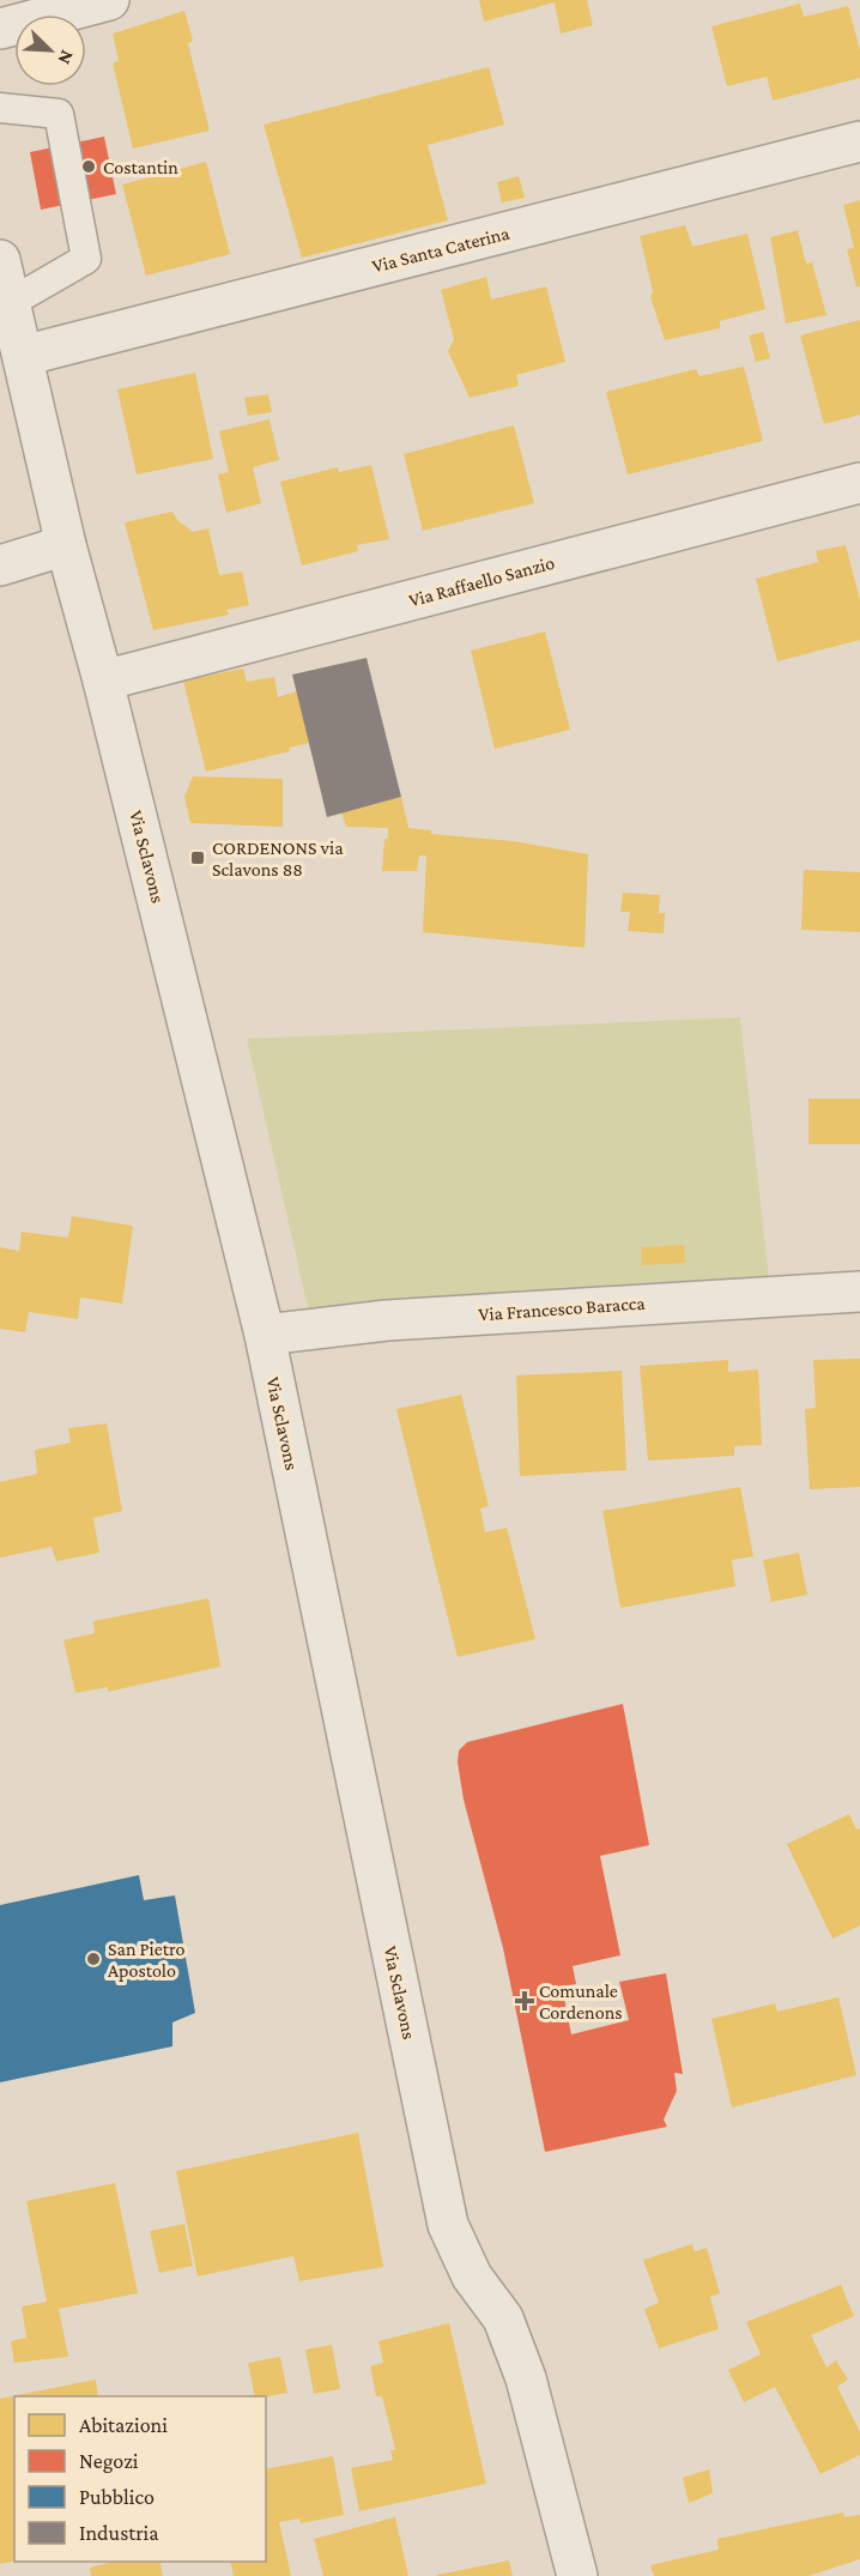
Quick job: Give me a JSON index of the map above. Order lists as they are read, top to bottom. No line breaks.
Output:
{"streets":{"street":["Via Santa Caterina","Via Raffaello Sanzio","Via Sclavons","Via Francesco Baracca"]},"crossings":[["Via Santa Caterina","Via Sclavons"],["Via Raffaello Sanzio","Via Sclavons"],["Via Sclavons","Via Francesco Baracca"]],"places":{"other":["Costantin","San Pietro Apostolo"],"transit":["CORDENONS via Sclavons 88"],"health":["Comunale Cordenons"]},"legend":["Abitazioni","Negozi","Pubblico","Industria"],"north":"bottom right"}
